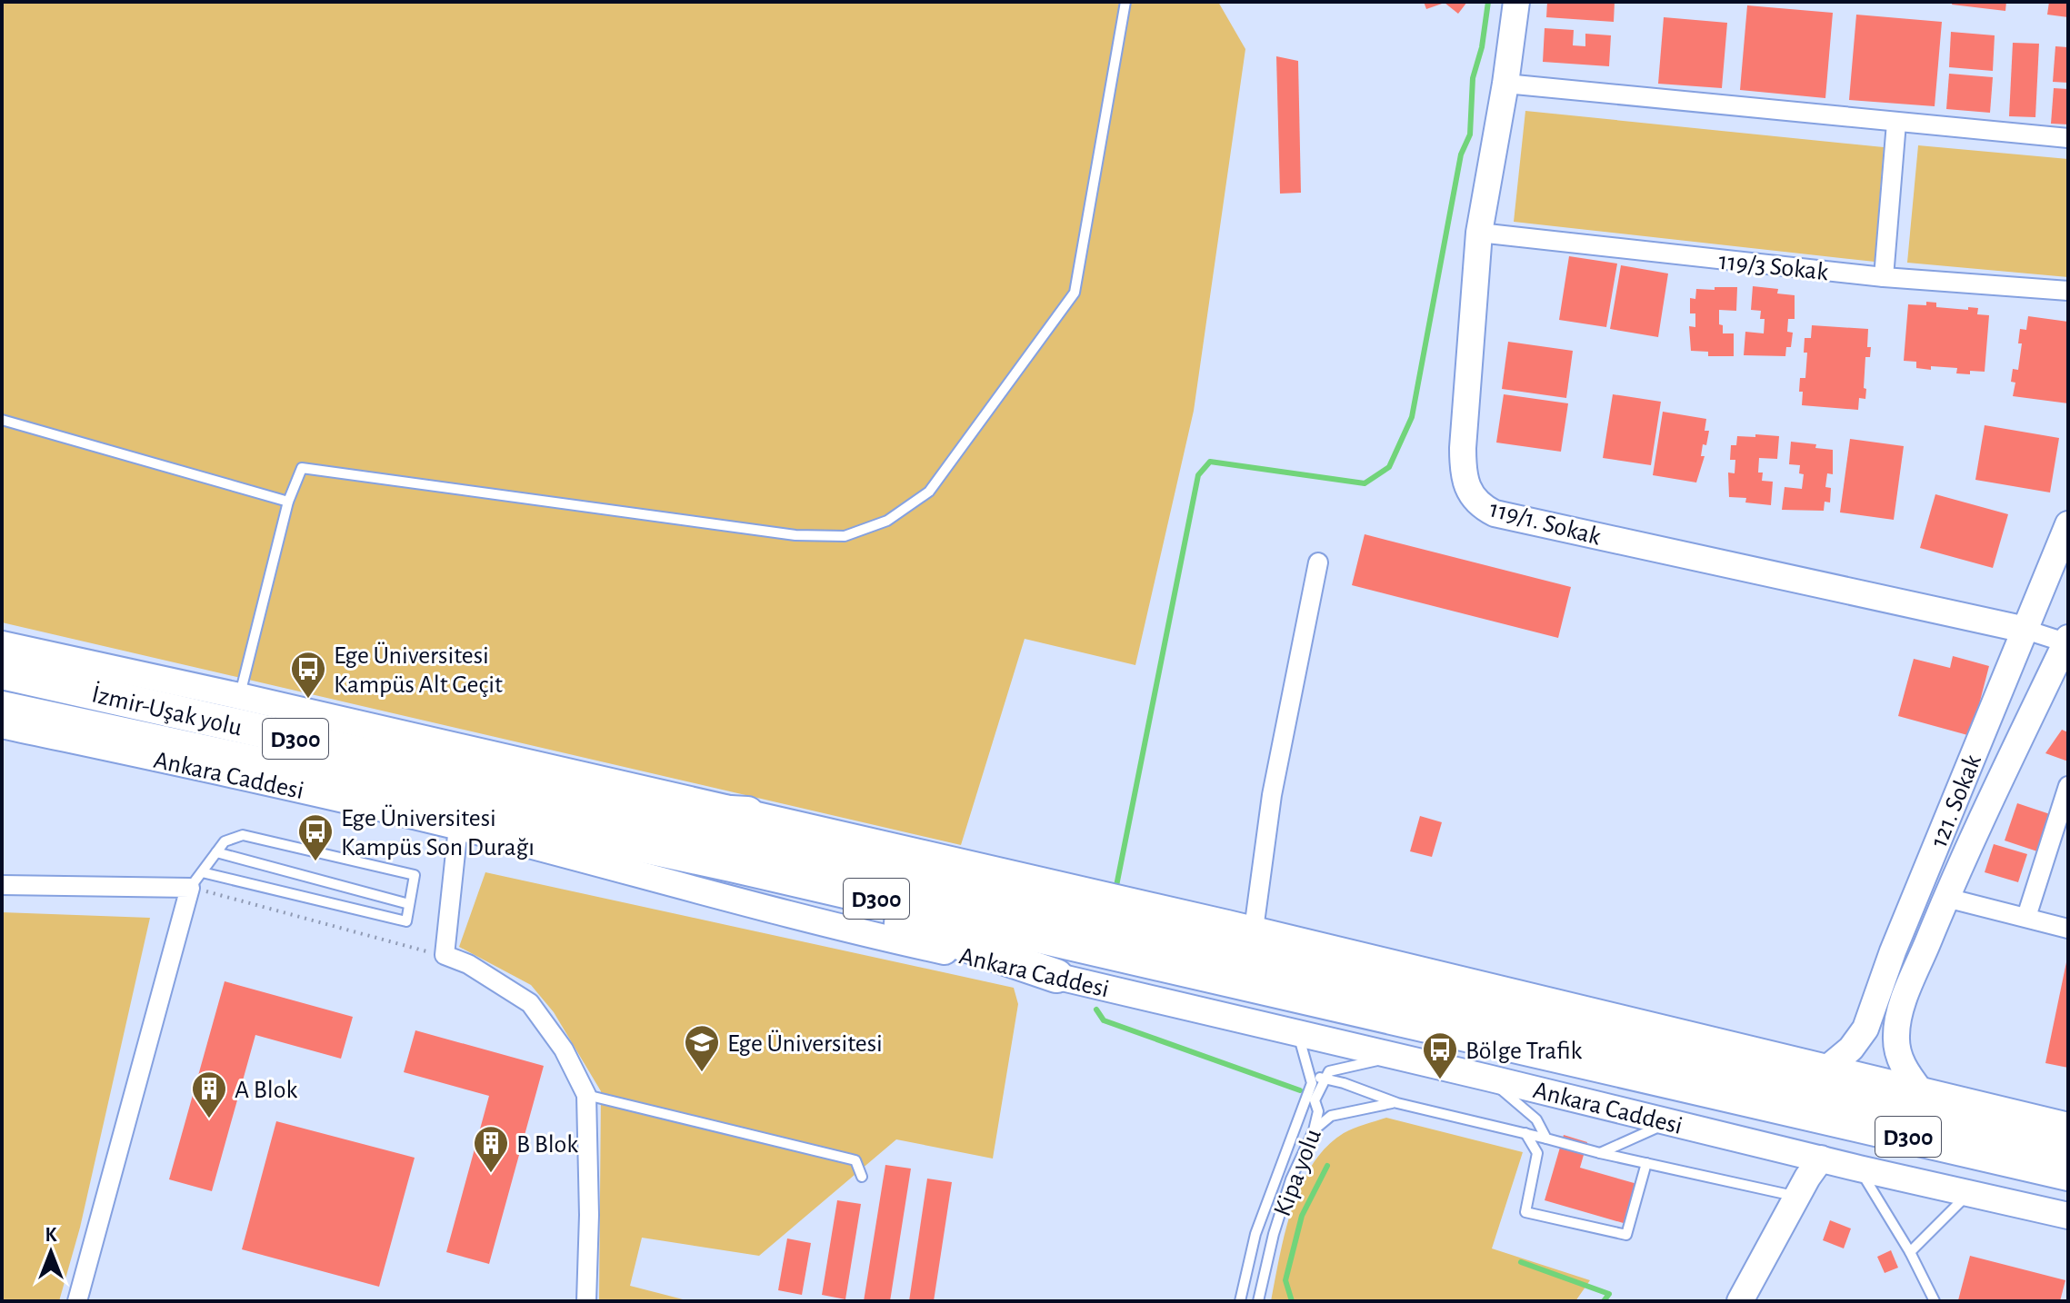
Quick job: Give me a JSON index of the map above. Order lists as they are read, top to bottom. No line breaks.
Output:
{"streets":{"highway":["İzmir-Uşak yolu","D300","Ankara Caddesi"],"main road":["119/1. Sokak","121. Sokak"],"street":["119/3 Sokak"],"lane":["Kipa yolu"]},"crossings":[["119/3 Sokak","119/1. Sokak"],["119/1. Sokak","121. Sokak"],["İzmir-Uşak yolu","Ankara Caddesi"]],"places":{"bus stop":["Ege Üniversitesi Kampüs Alt Geçit","Ege Üniversitesi Kampüs Son Durağı","Bölge Trafik"],"school or university":["Ege Üniversitesi"],"building":["A Blok","B Blok"]},"north":"top"}
